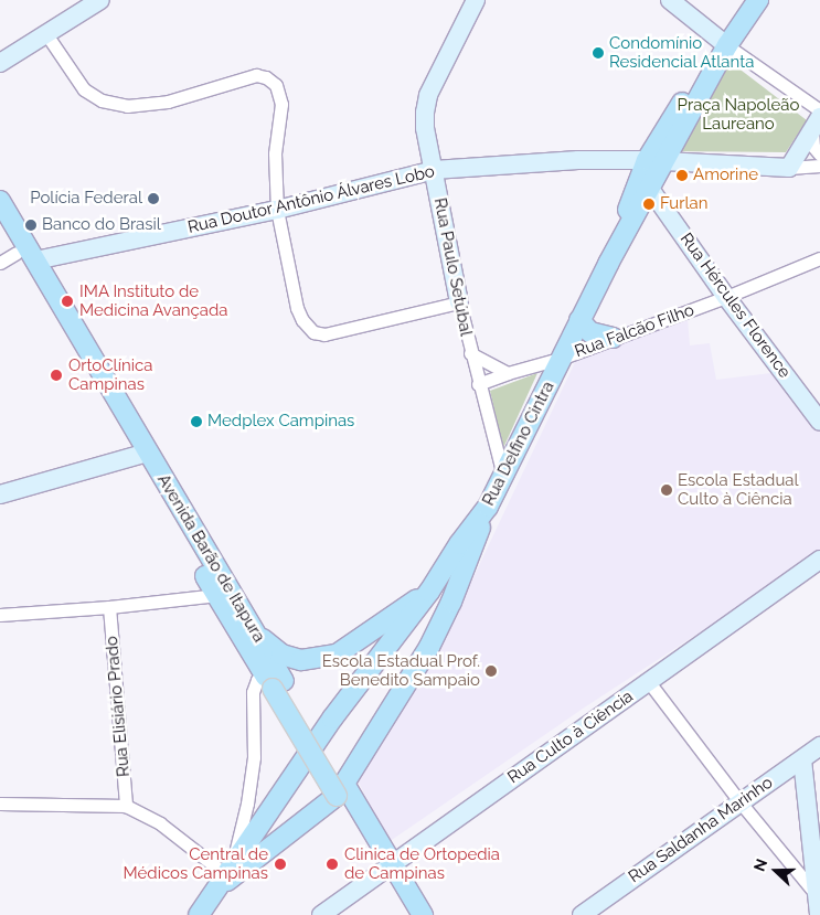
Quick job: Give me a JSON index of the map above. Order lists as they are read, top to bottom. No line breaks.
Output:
{"streets":{"main road":["Rua Delfino Cintra","Avenida Barão de Itapura"],"street":["Rua Doutor Antônio Álvares Lobo","Rua Paulo Setúbal","Rua Hércules Florence","Rua Falcão Filho","Rua Elisiário Prado","Rua Culto à Ciência","Rua Saldanha Marinho"]},"crossings":[["Rua Doutor Antônio Álvares Lobo","Rua Paulo Setúbal"],["Rua Doutor Antônio Álvares Lobo","Rua Delfino Cintra"],["Rua Doutor Antônio Álvares Lobo","Avenida Barão de Itapura"],["Rua Paulo Setúbal","Rua Falcão Filho"],["Rua Paulo Setúbal","Rua Delfino Cintra"],["Rua Hércules Florence","Rua Falcão Filho"],["Rua Hércules Florence","Rua Delfino Cintra"],["Rua Falcão Filho","Rua Delfino Cintra"],["Avenida Barão de Itapura","Rua Culto à Ciência"]],"parks":["Praça Napoleão Laureano"],"places":["Condomínio Residencial Atlanta","Amorine","Polícia Federal","Furlan","Banco do Brasil","IMA Instituto de Medicina Avançada","OrtoClínica Campinas","Medplex Campinas","Escola Estadual Culto à Ciência","Escola Estadual Prof. Benedito Sampaio","Central de Médicos Campinas","Clinica de Ortopedia de Campinas"],"north":"left"}
